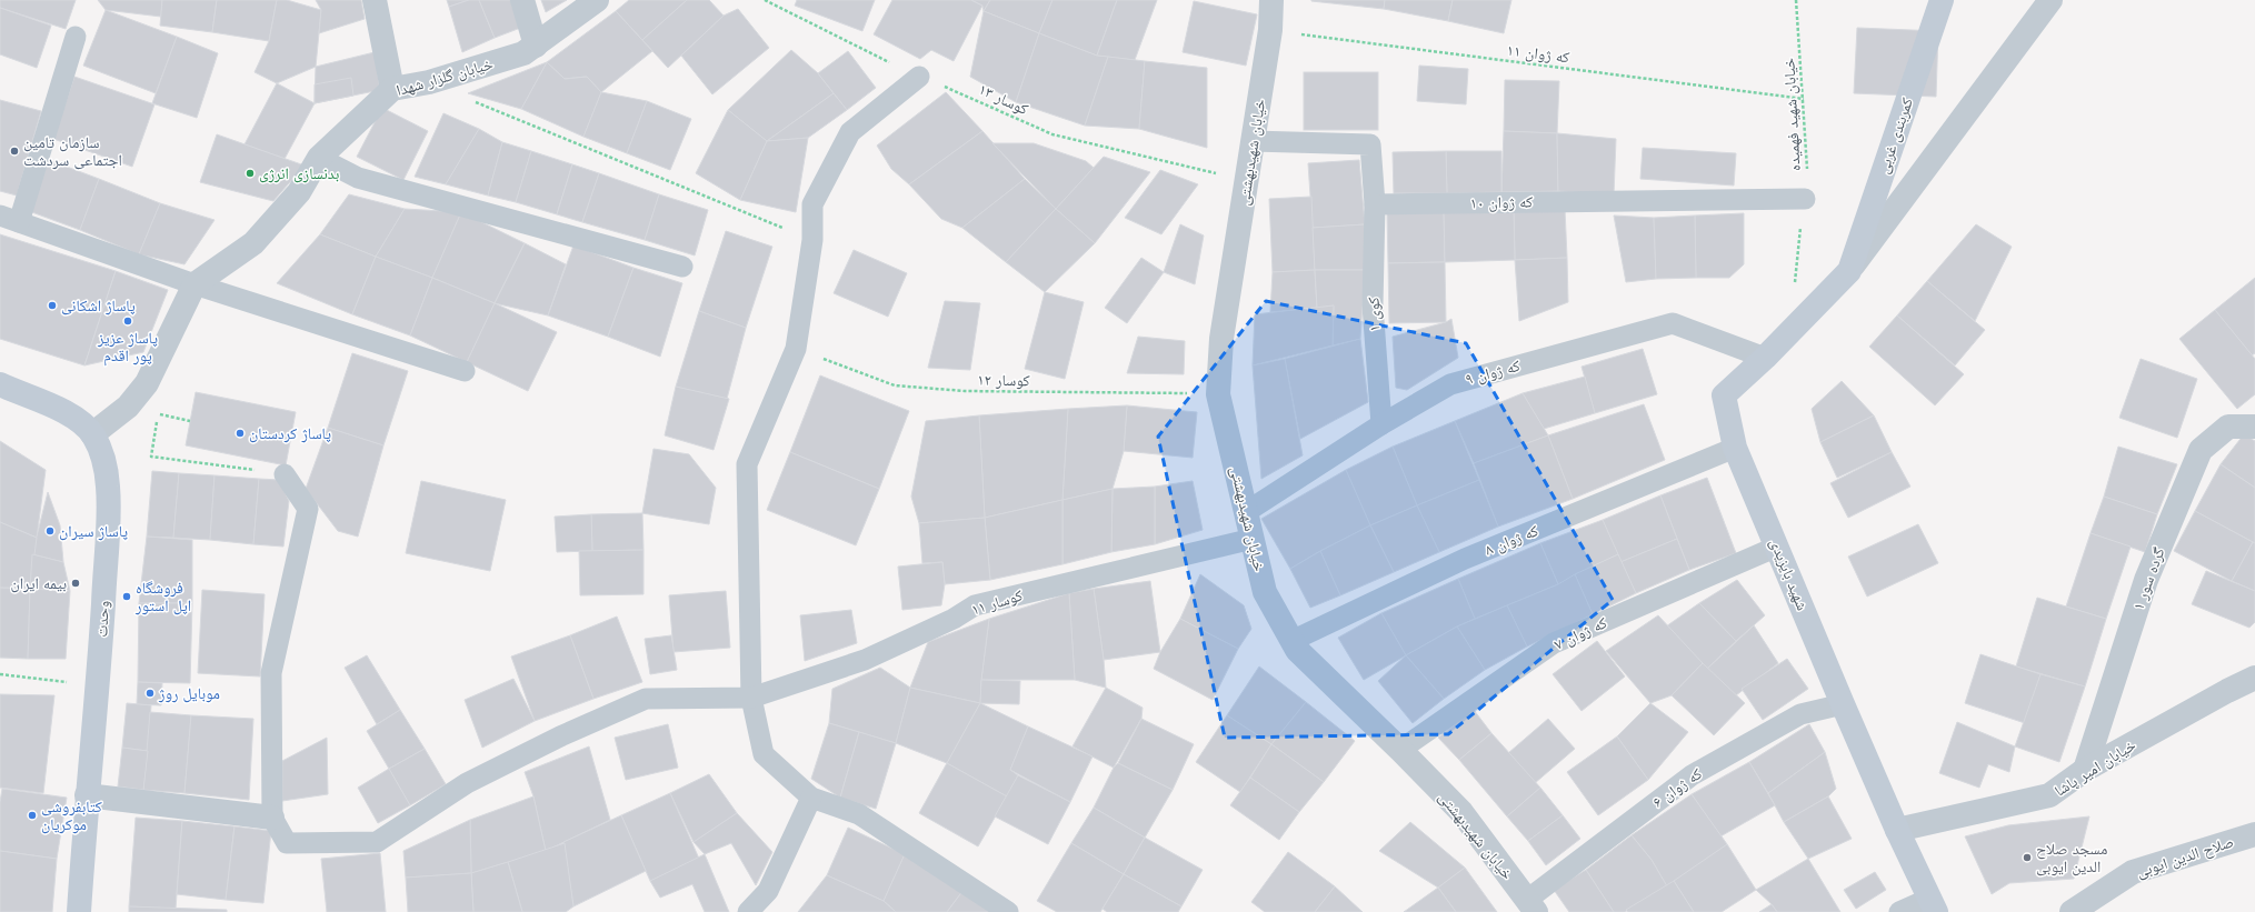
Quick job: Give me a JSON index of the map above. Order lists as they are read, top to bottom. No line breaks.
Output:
{"streets":{"street":["خیابان گلزار شهدا","کمربندی غربی","خیابان شهیدبهشتی","شهید بایزیدی","گرده سور ۱","وحدت","خیابان امیر پاشا","صلاح الدین ایوبی"],"lane":["که ژوان ۱۰","کوی ۱","که ژوان ۹","که ژوان ۸","کوسار ۱۱","که ژوان ۷","که ژوان ۶"],"path":["که ژوان ۱۱","کوسار ۱۳","خیابان شهید فهمیده","کوسار ۱۲"]},"crossings":[["که ژوان ۱۱","خیابان شهید فهمیده"],["که ژوان ۱۱","خیابان شهیدبهشتی"],["کوسار ۱۳","خیابان شهیدبهشتی"],["خیابان شهید فهمیده","که ژوان ۱۰"],["خیابان شهید فهمیده","شهید بایزیدی"],["کمربندی غربی","شهید بایزیدی"],["خیابان شهیدبهشتی","که ژوان ۹"],["خیابان شهیدبهشتی","کوسار ۱۲"],["خیابان شهیدبهشتی","که ژوان ۸"],["خیابان شهیدبهشتی","کوسار ۱۱"],["خیابان شهیدبهشتی","که ژوان ۷"],["خیابان شهیدبهشتی","که ژوان ۶"],["که ژوان ۱۰","کوی ۱"],["کوی ۱","که ژوان ۹"],["که ژوان ۹","شهید بایزیدی"],["که ژوان ۸","شهید بایزیدی"],["شهید بایزیدی","که ژوان ۷"],["شهید بایزیدی","خیابان امیر پاشا"],["شهید بایزیدی","که ژوان ۶"],["گرده سور ۱","خیابان امیر پاشا"]],"places":["سازمان تامین اجتماعی سردشت","بدنسازی انرژی","پاساژ اشکانی","پاساژ عزیز پور اقدم","پاساژ کردستان","پاساژ سیران","بیمه ایران","فروشگاه اپل استور","موبایل روژ","کتابفروشی موکریان","مسجد صلاح الدین ایوبی"]}
